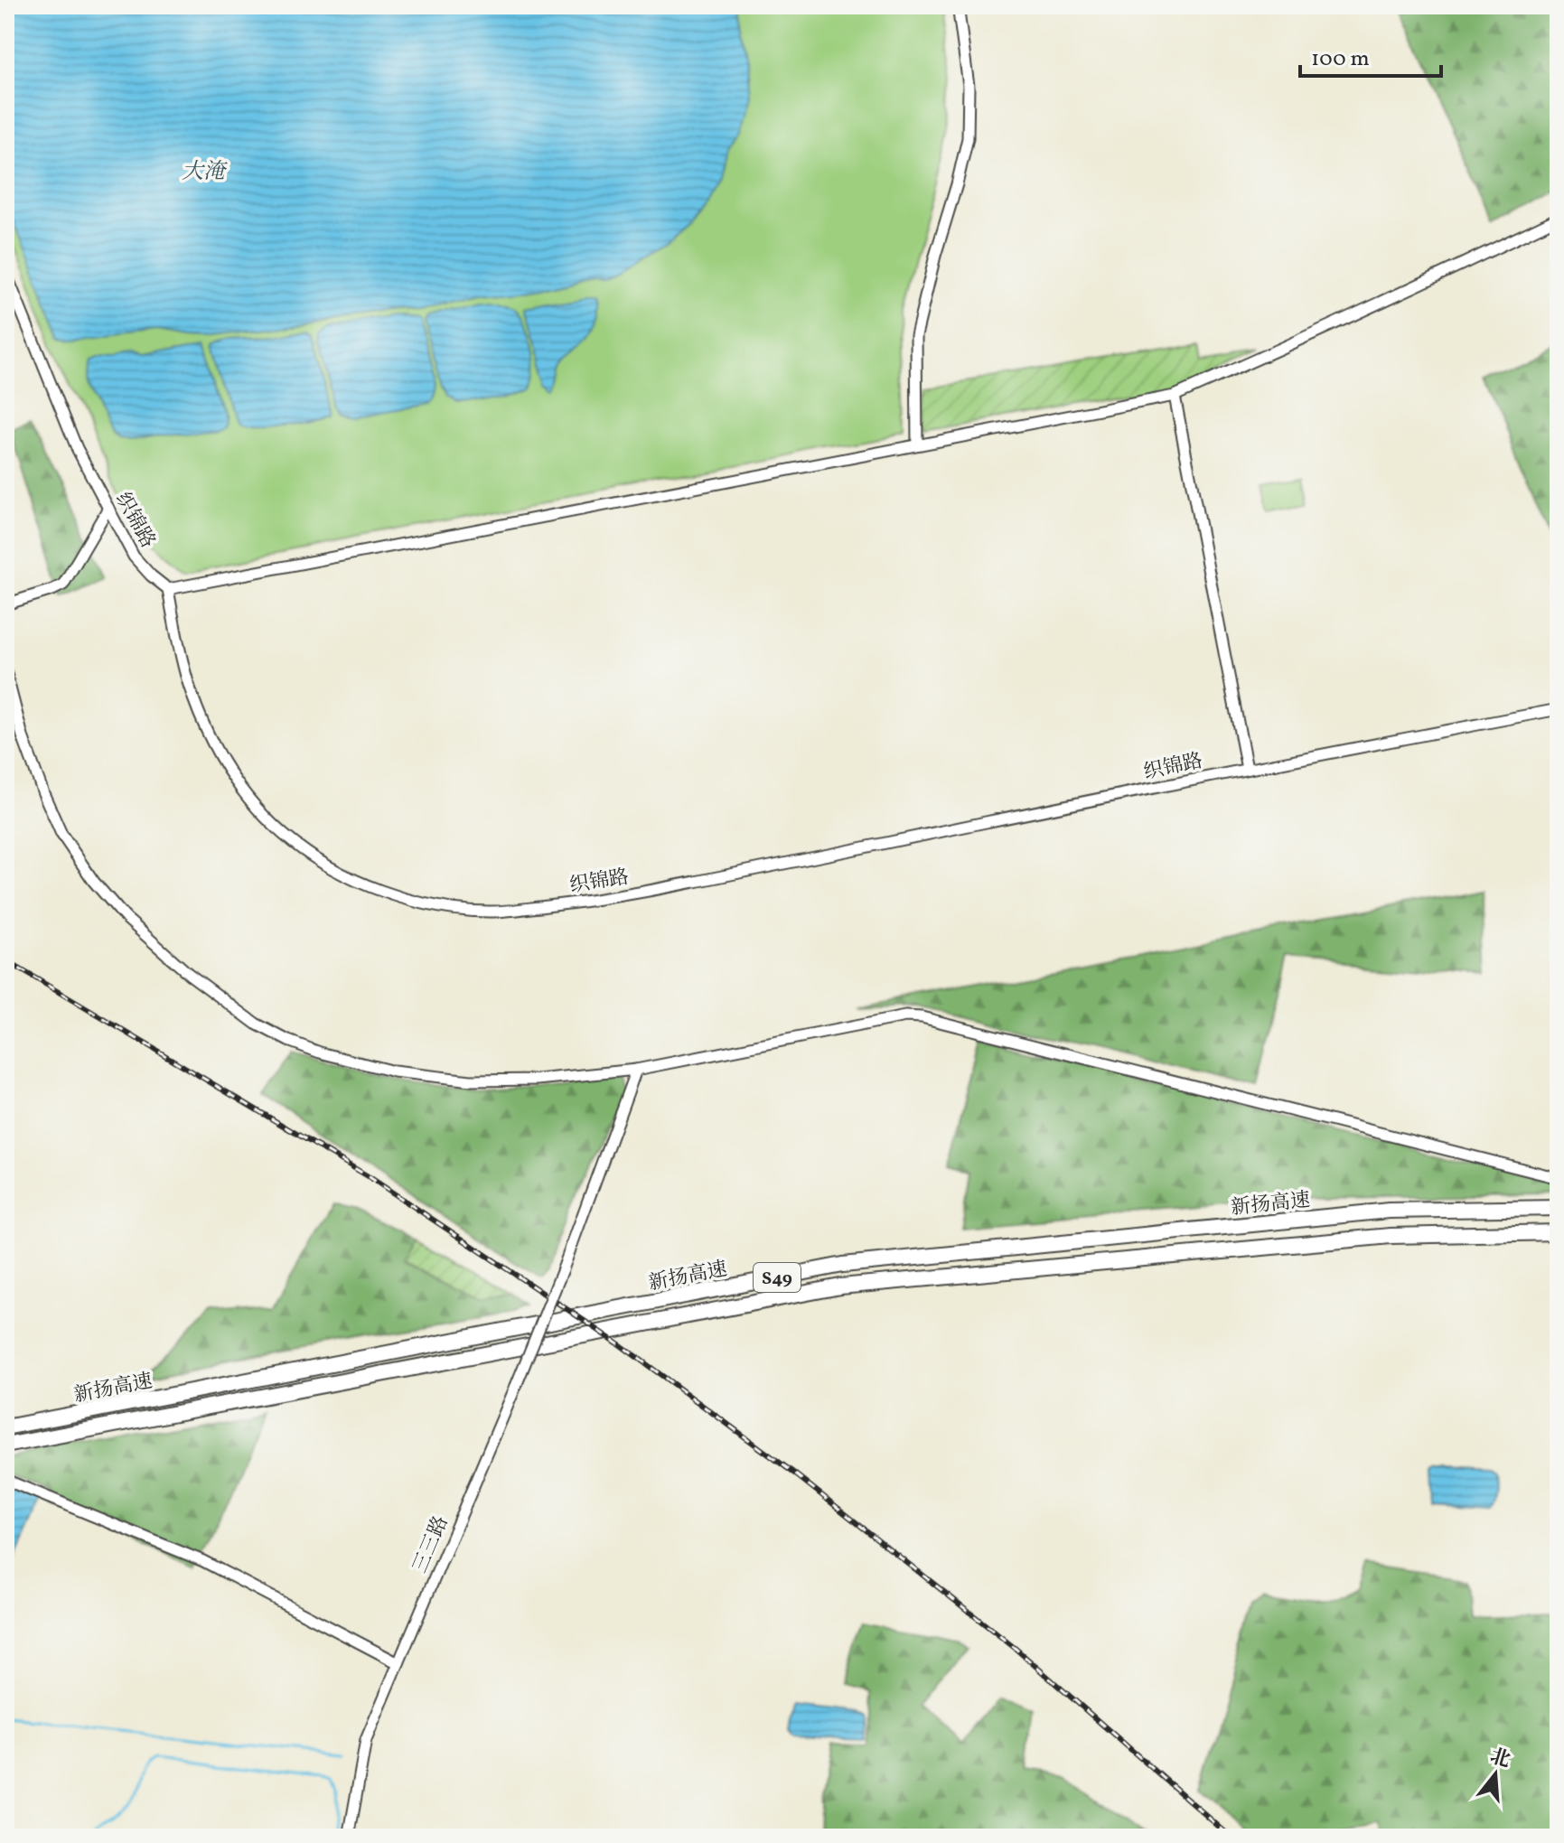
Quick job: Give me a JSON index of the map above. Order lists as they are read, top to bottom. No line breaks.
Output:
{"streets":{"highway":["新扬高速","S49"],"street":["织锦路","三三路"]},"water":["大淹"],"scale_bar":"100 m","north":"top"}
